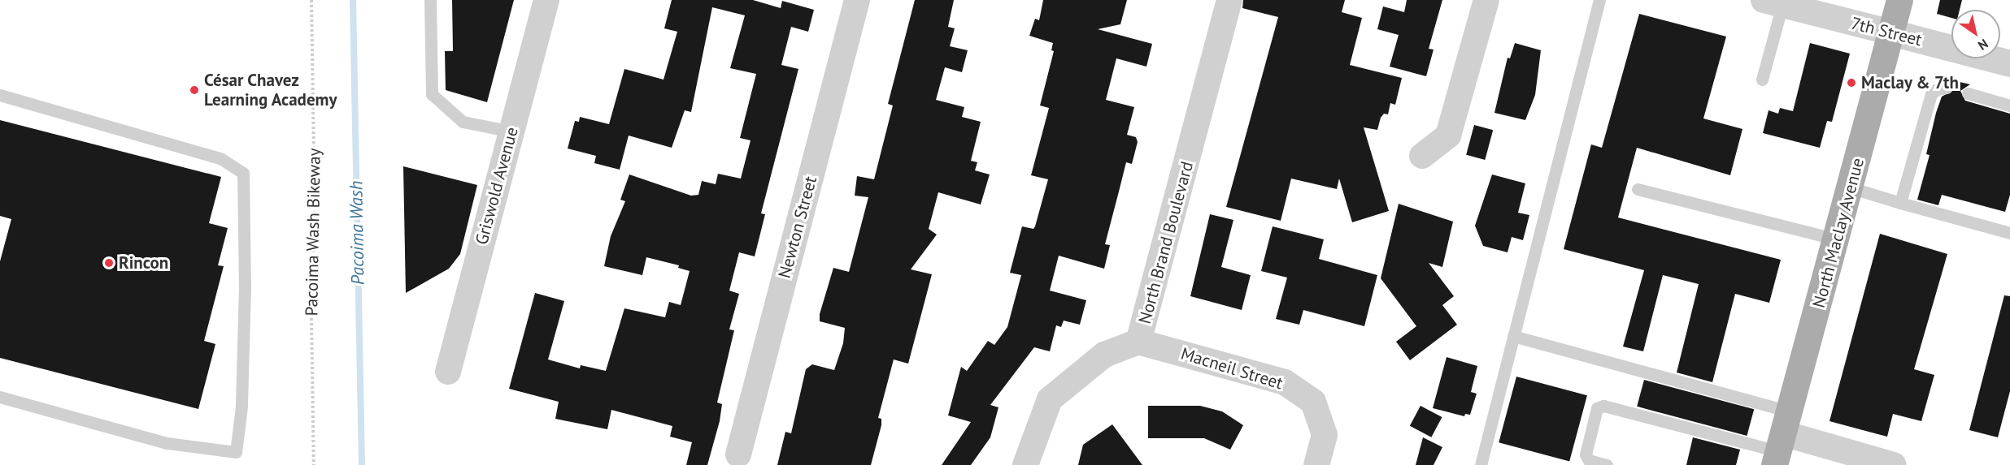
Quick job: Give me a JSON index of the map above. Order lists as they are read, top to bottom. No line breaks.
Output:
{"streets":{"main road":["North Maclay Avenue"],"street":["7th Street","Griswold Avenue","Newton Street","North Brand Boulevard","Macneil Street"],"path":["Pacoima Wash Bikeway"]},"crossings":[["7th Street","North Maclay Avenue"],["North Brand Boulevard","Macneil Street"]],"water":["Pacoima Wash"],"places":["Maclay & 7th","César Chavez Learning Academy","Rincon"],"north":"bottom right"}
